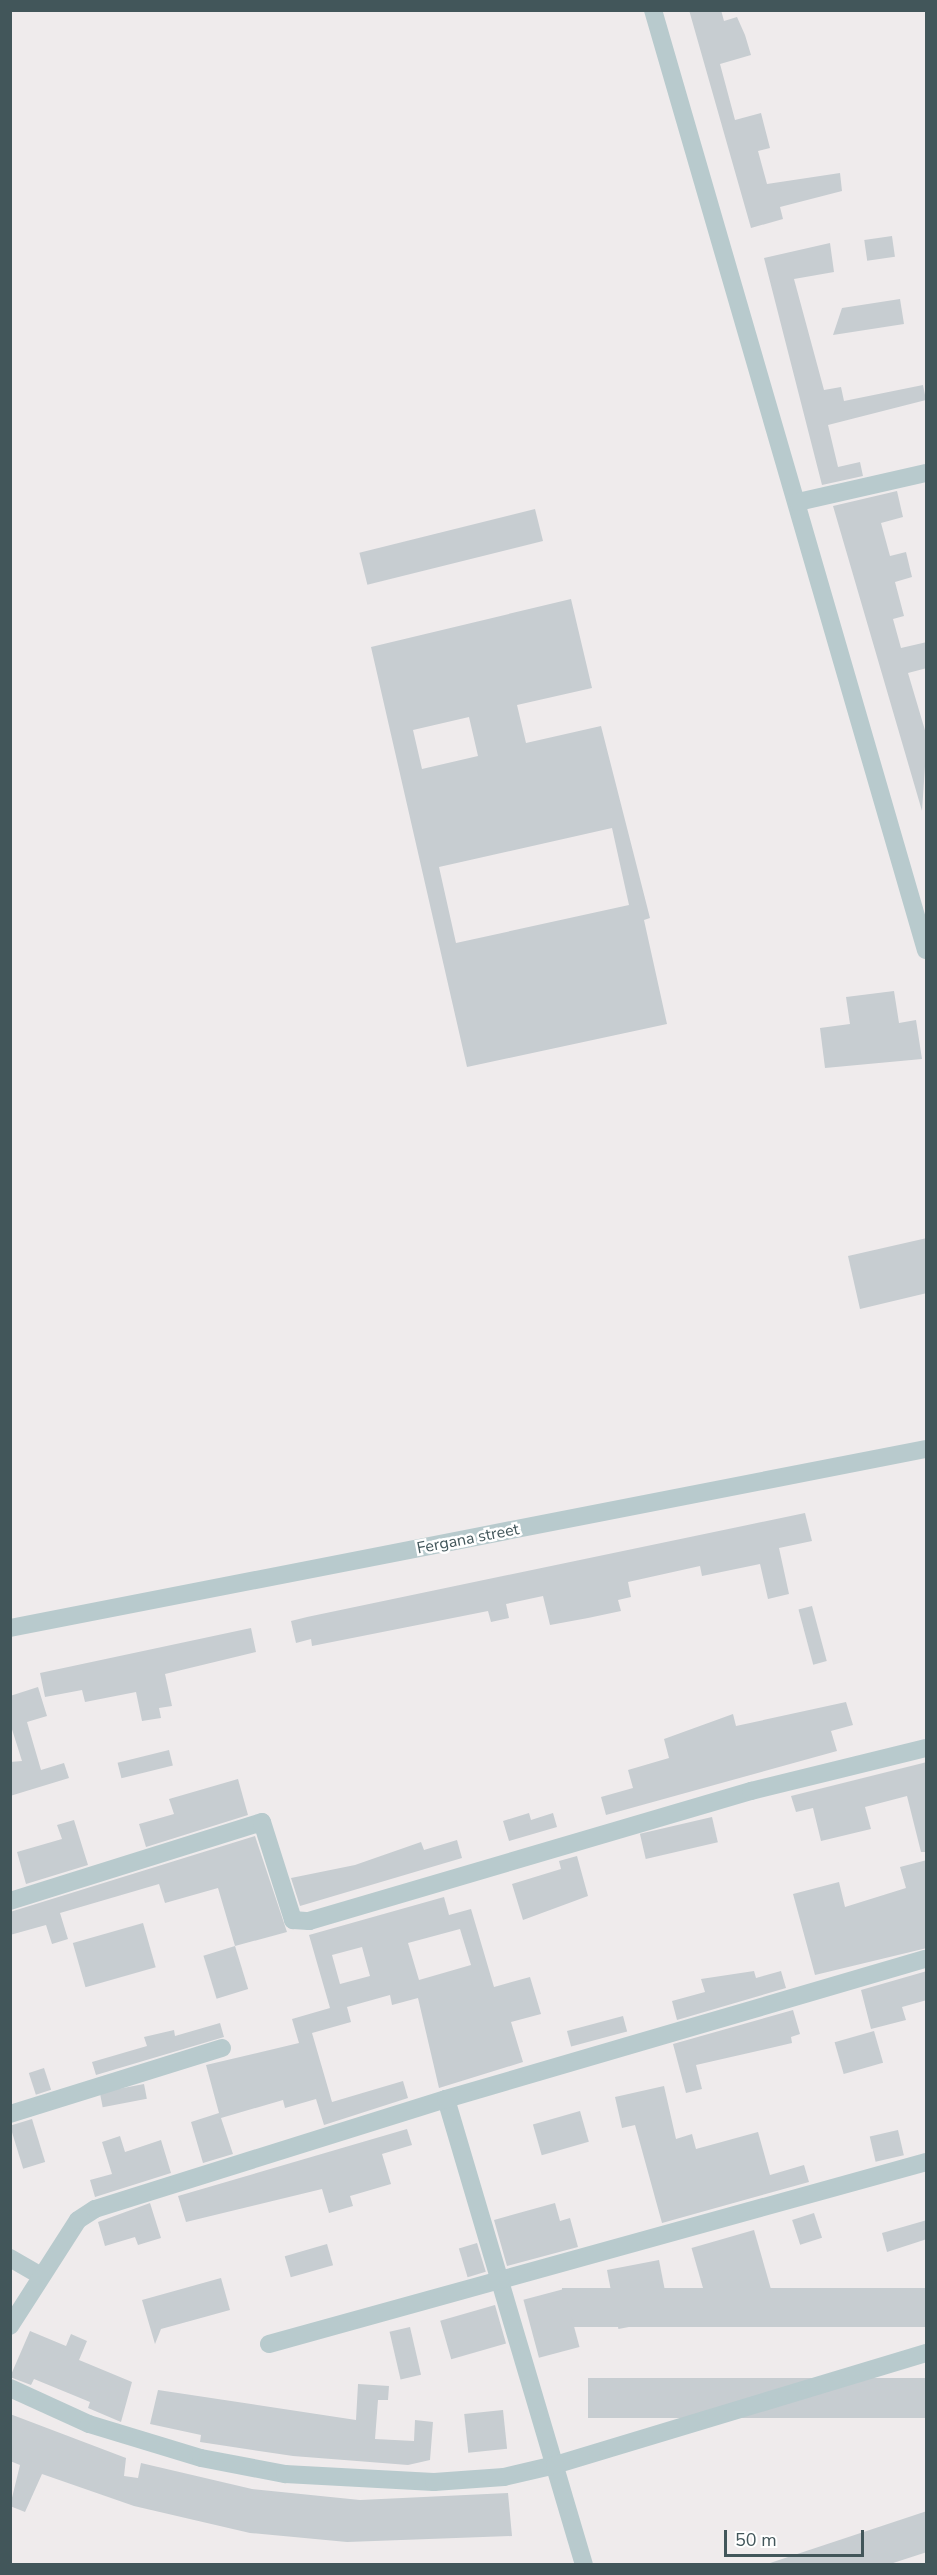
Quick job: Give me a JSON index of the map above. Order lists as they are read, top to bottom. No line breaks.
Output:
{"streets":{"street":["Fergana street"]},"scale_bar":"50 m"}
